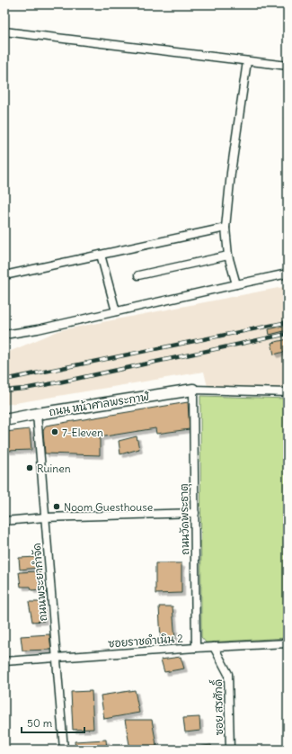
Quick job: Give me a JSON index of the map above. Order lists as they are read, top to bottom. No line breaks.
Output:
{"streets":{"street":["ถนน หน้าศาลพระกาฬ","ถนนวัดพระธาตุ","ถนนพระยากำจัด","ซอยราชดำเนิน 2","ซอย สรศักดิ์"]},"crossings":[["ถนน หน้าศาลพระกาฬ","ถนนวัดพระธาตุ"],["ถนน หน้าศาลพระกาฬ","ถนนพระยากำจัด"],["ถนนวัดพระธาตุ","ซอยราชดำเนิน 2"],["ถนนพระยากำจัด","ซอยราชดำเนิน 2"],["ซอยราชดำเนิน 2","ซอย สรศักดิ์"]],"places":["7-Eleven","Ruinen","Noom Guesthouse"],"scale_bar":"50 m"}
